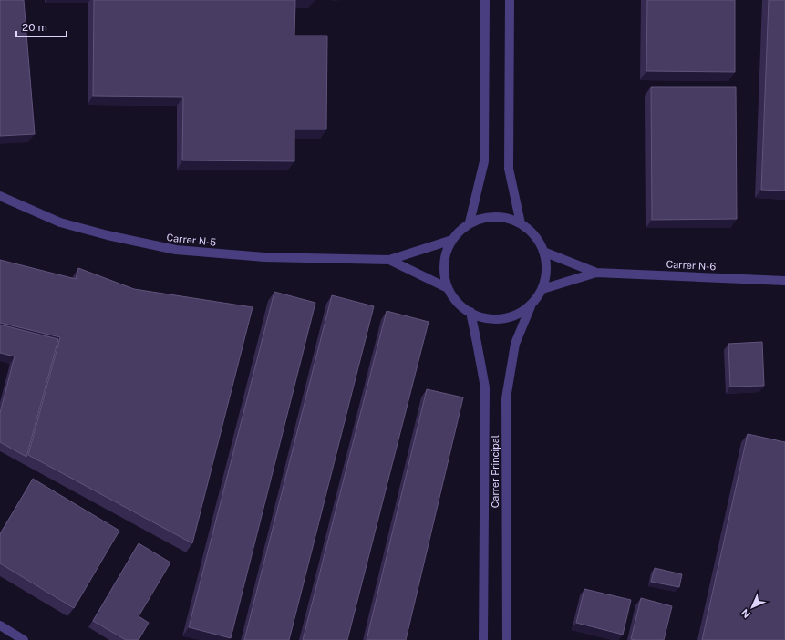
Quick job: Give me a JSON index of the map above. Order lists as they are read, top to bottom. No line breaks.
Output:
{"streets":{"street":["Carrer N-5","Carrer N-6","Carrer Principal"]},"scale_bar":"20 m","north":"bottom left"}
